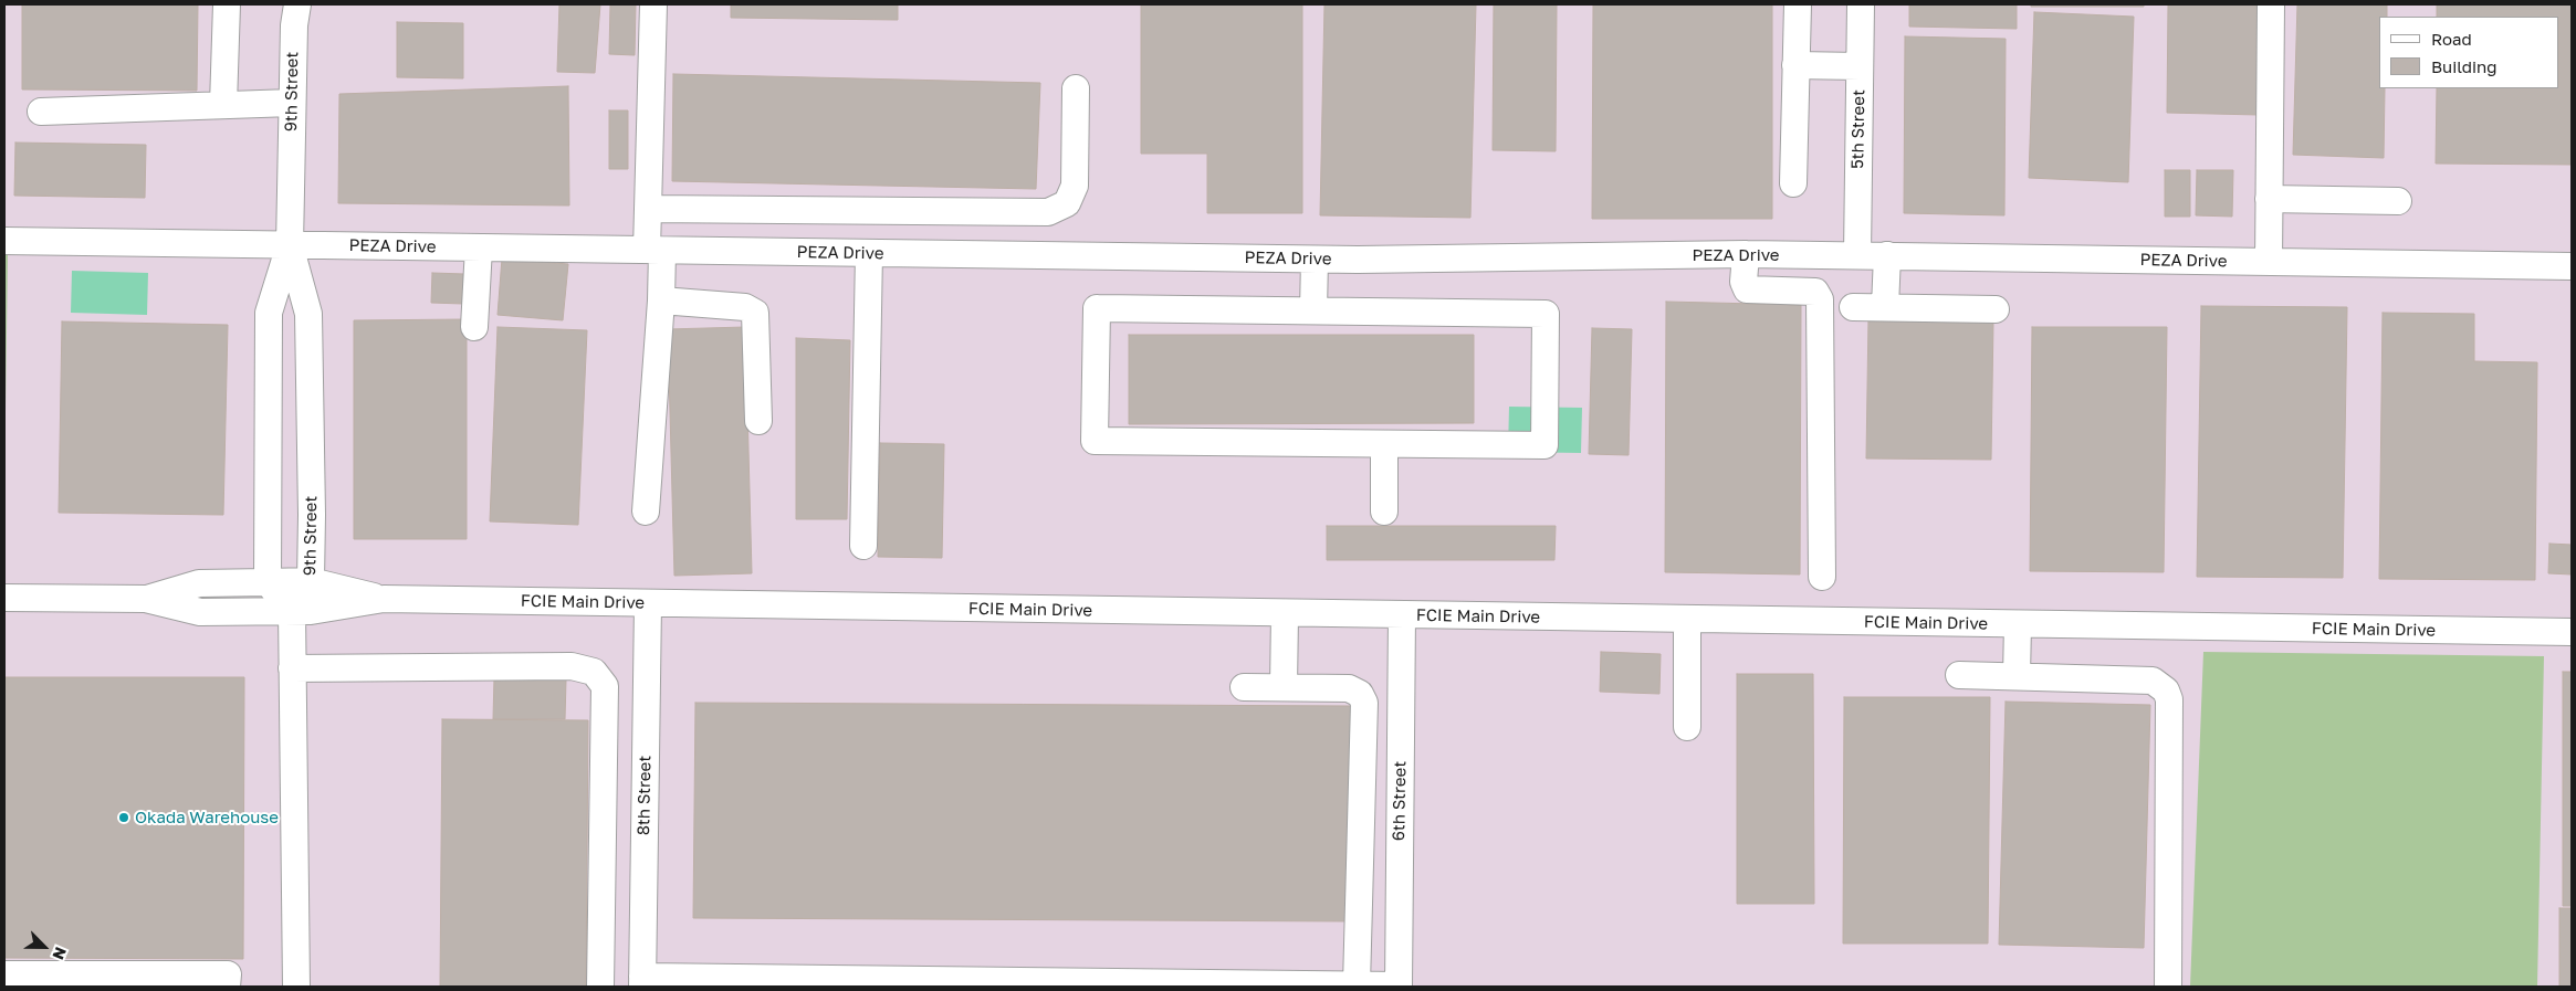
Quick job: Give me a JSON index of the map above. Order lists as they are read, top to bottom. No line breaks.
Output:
{"streets":{"street":["9th Street","5th Street","PEZA Drive","FCIE Main Drive","8th Street","6th Street"]},"crossings":[["9th Street","PEZA Drive"],["9th Street","FCIE Main Drive"],["5th Street","PEZA Drive"],["FCIE Main Drive","8th Street"],["FCIE Main Drive","6th Street"]],"places":["Okada Warehouse"],"legend":["Road","Building"],"north":"bottom right"}
